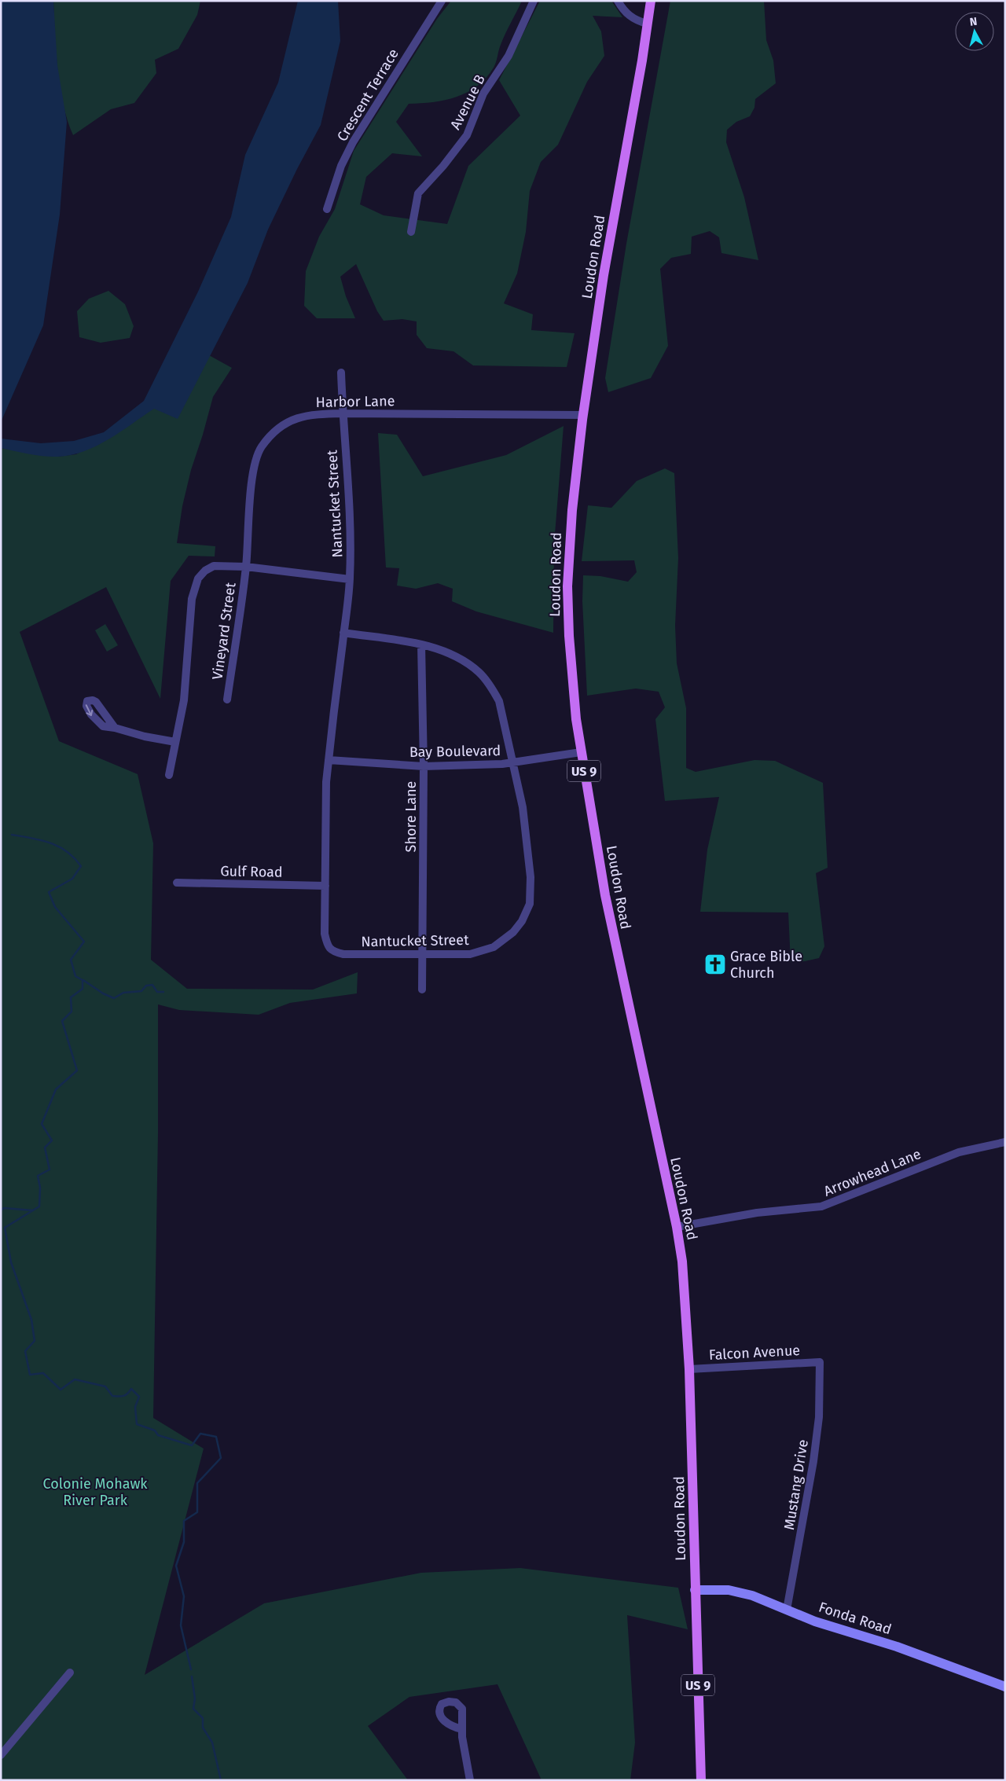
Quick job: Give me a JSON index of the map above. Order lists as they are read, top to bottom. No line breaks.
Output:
{"streets":{"main road":["Loudon Road","US 9"],"street":["Crescent Terrace","Avenue B","Harbor Lane","Nantucket Street","Vineyard Street","Bay Boulevard","Shore Lane","Gulf Road","Arrowhead Lane","Falcon Avenue","Mustang Drive","Fonda Road"]},"crossings":[["Loudon Road","Harbor Lane"],["Loudon Road","Bay Boulevard"],["Loudon Road","Arrowhead Lane"],["Loudon Road","Falcon Avenue"],["Loudon Road","Fonda Road"],["Harbor Lane","Nantucket Street"],["Harbor Lane","Vineyard Street"],["Nantucket Street","Vineyard Street"],["Nantucket Street","Bay Boulevard"],["Nantucket Street","Shore Lane"],["Nantucket Street","Gulf Road"],["Bay Boulevard","Shore Lane"],["Falcon Avenue","Mustang Drive"],["Mustang Drive","Fonda Road"]],"parks":["Colonie Mohawk River Park"],"places":{"church":["Grace Bible Church"]},"north":"top"}
